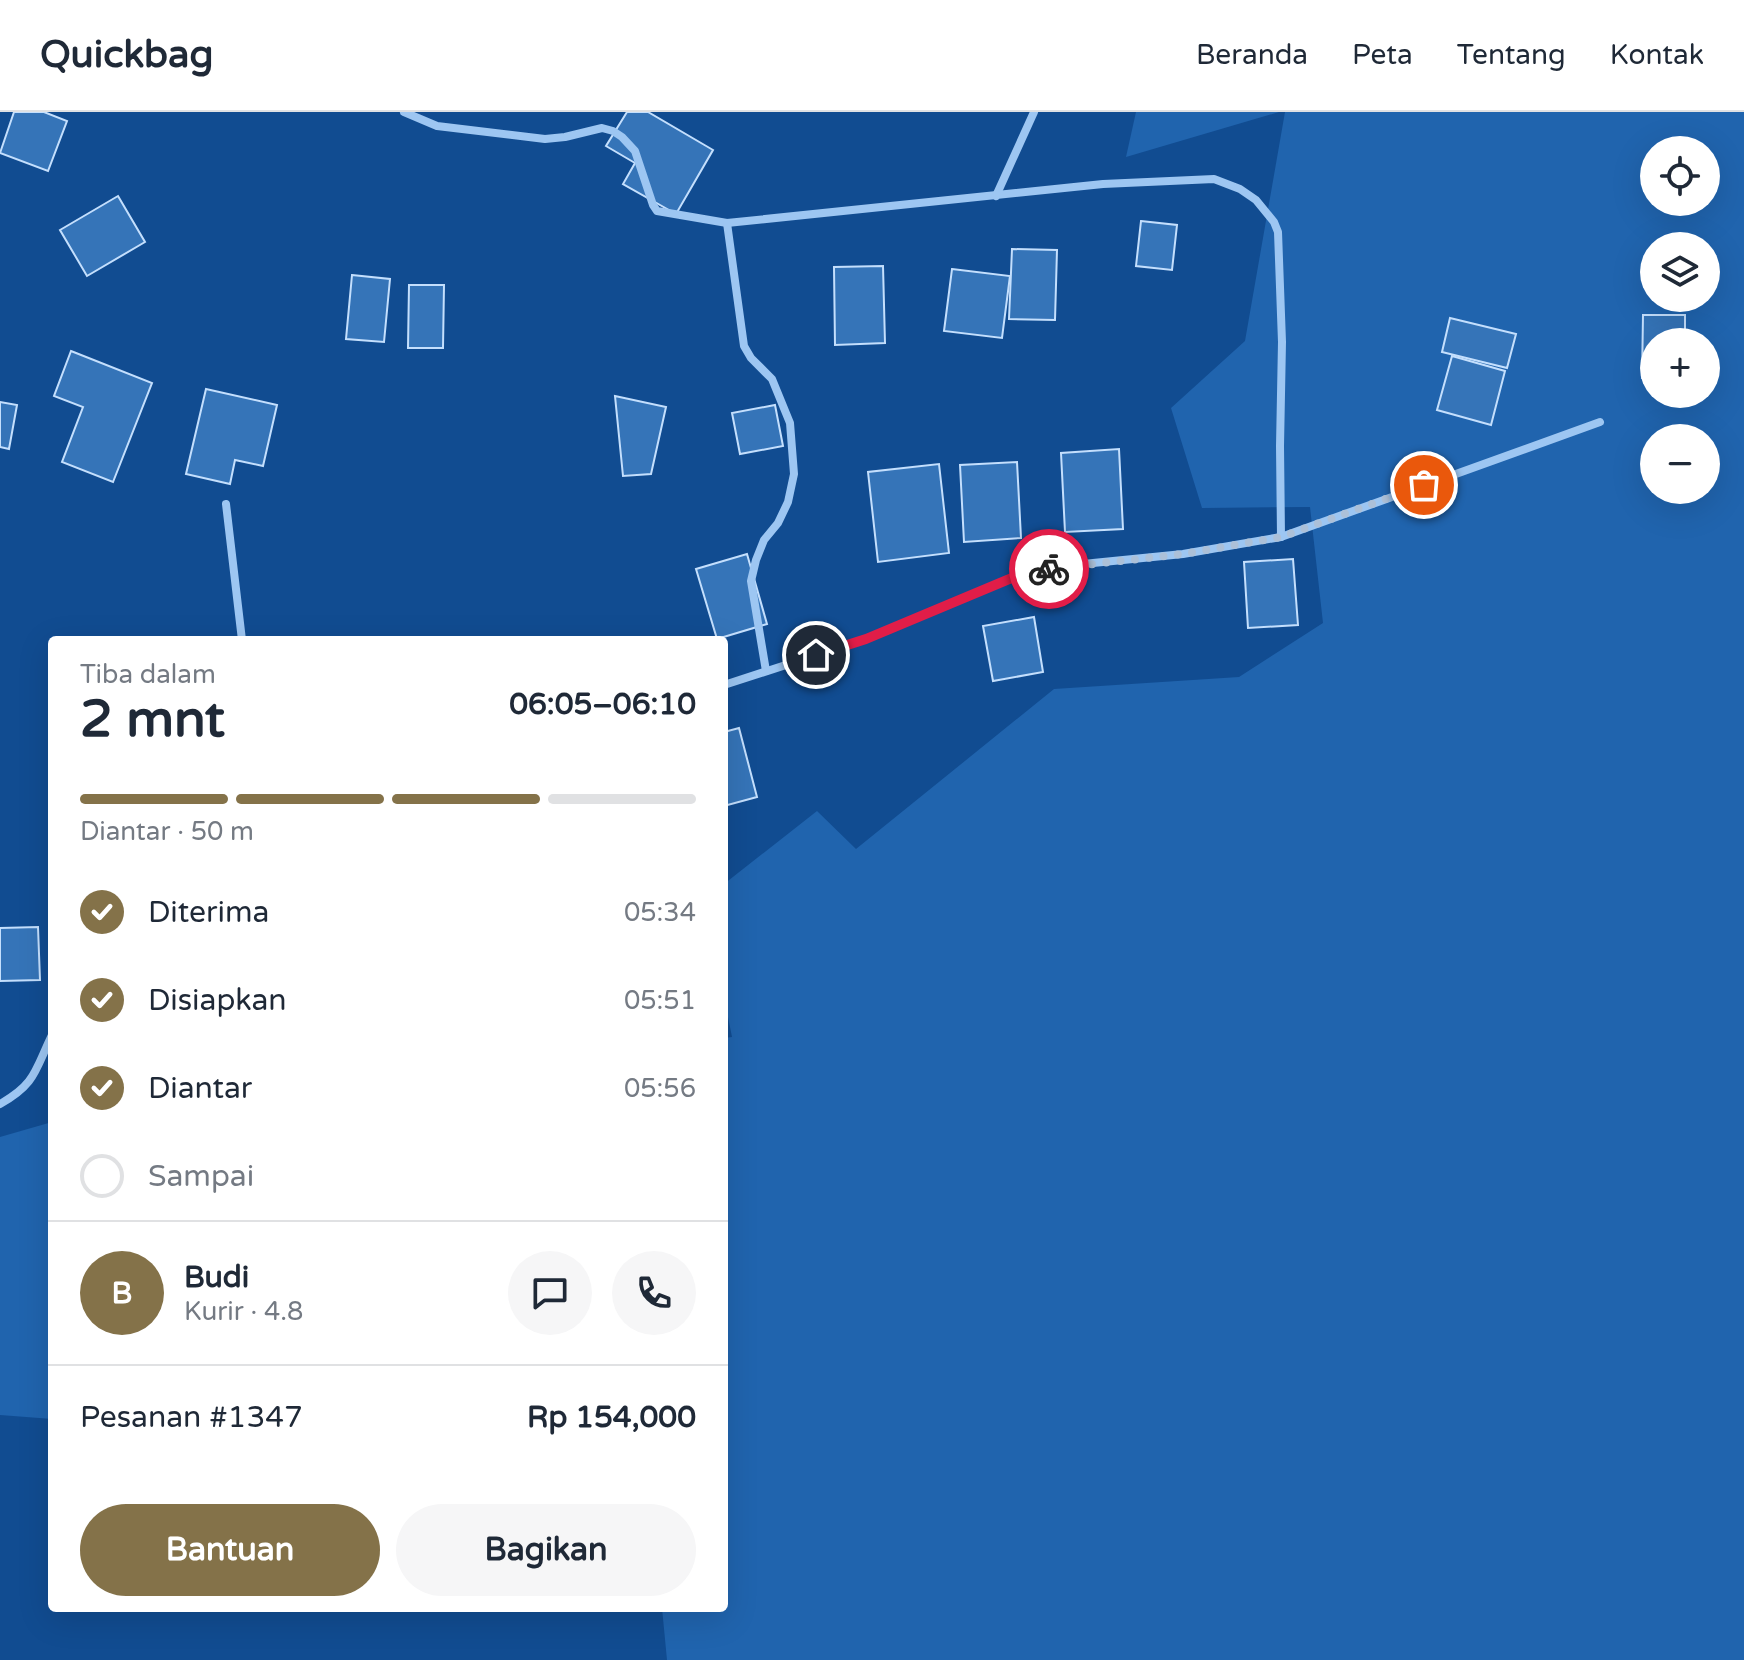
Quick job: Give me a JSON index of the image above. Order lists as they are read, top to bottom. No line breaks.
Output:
{"page":{"header":"Quickbag","nav":["Beranda","Peta","Tentang","Kontak"],"map_buttons":["+","−"],"heading":["2 mnt","Tiba dalam","06:05–06:10"],"panel":["Budi","Kurir · 4.8","Pesanan #1347","Rp 154,000"],"bar":"Diantar · 50 m","list":[["Diterima","05:34"],["Disiapkan","05:51"],["Diantar","05:56"],"Sampai"],"round":"B","buttons":["Bantuan","Bagikan"]}}
